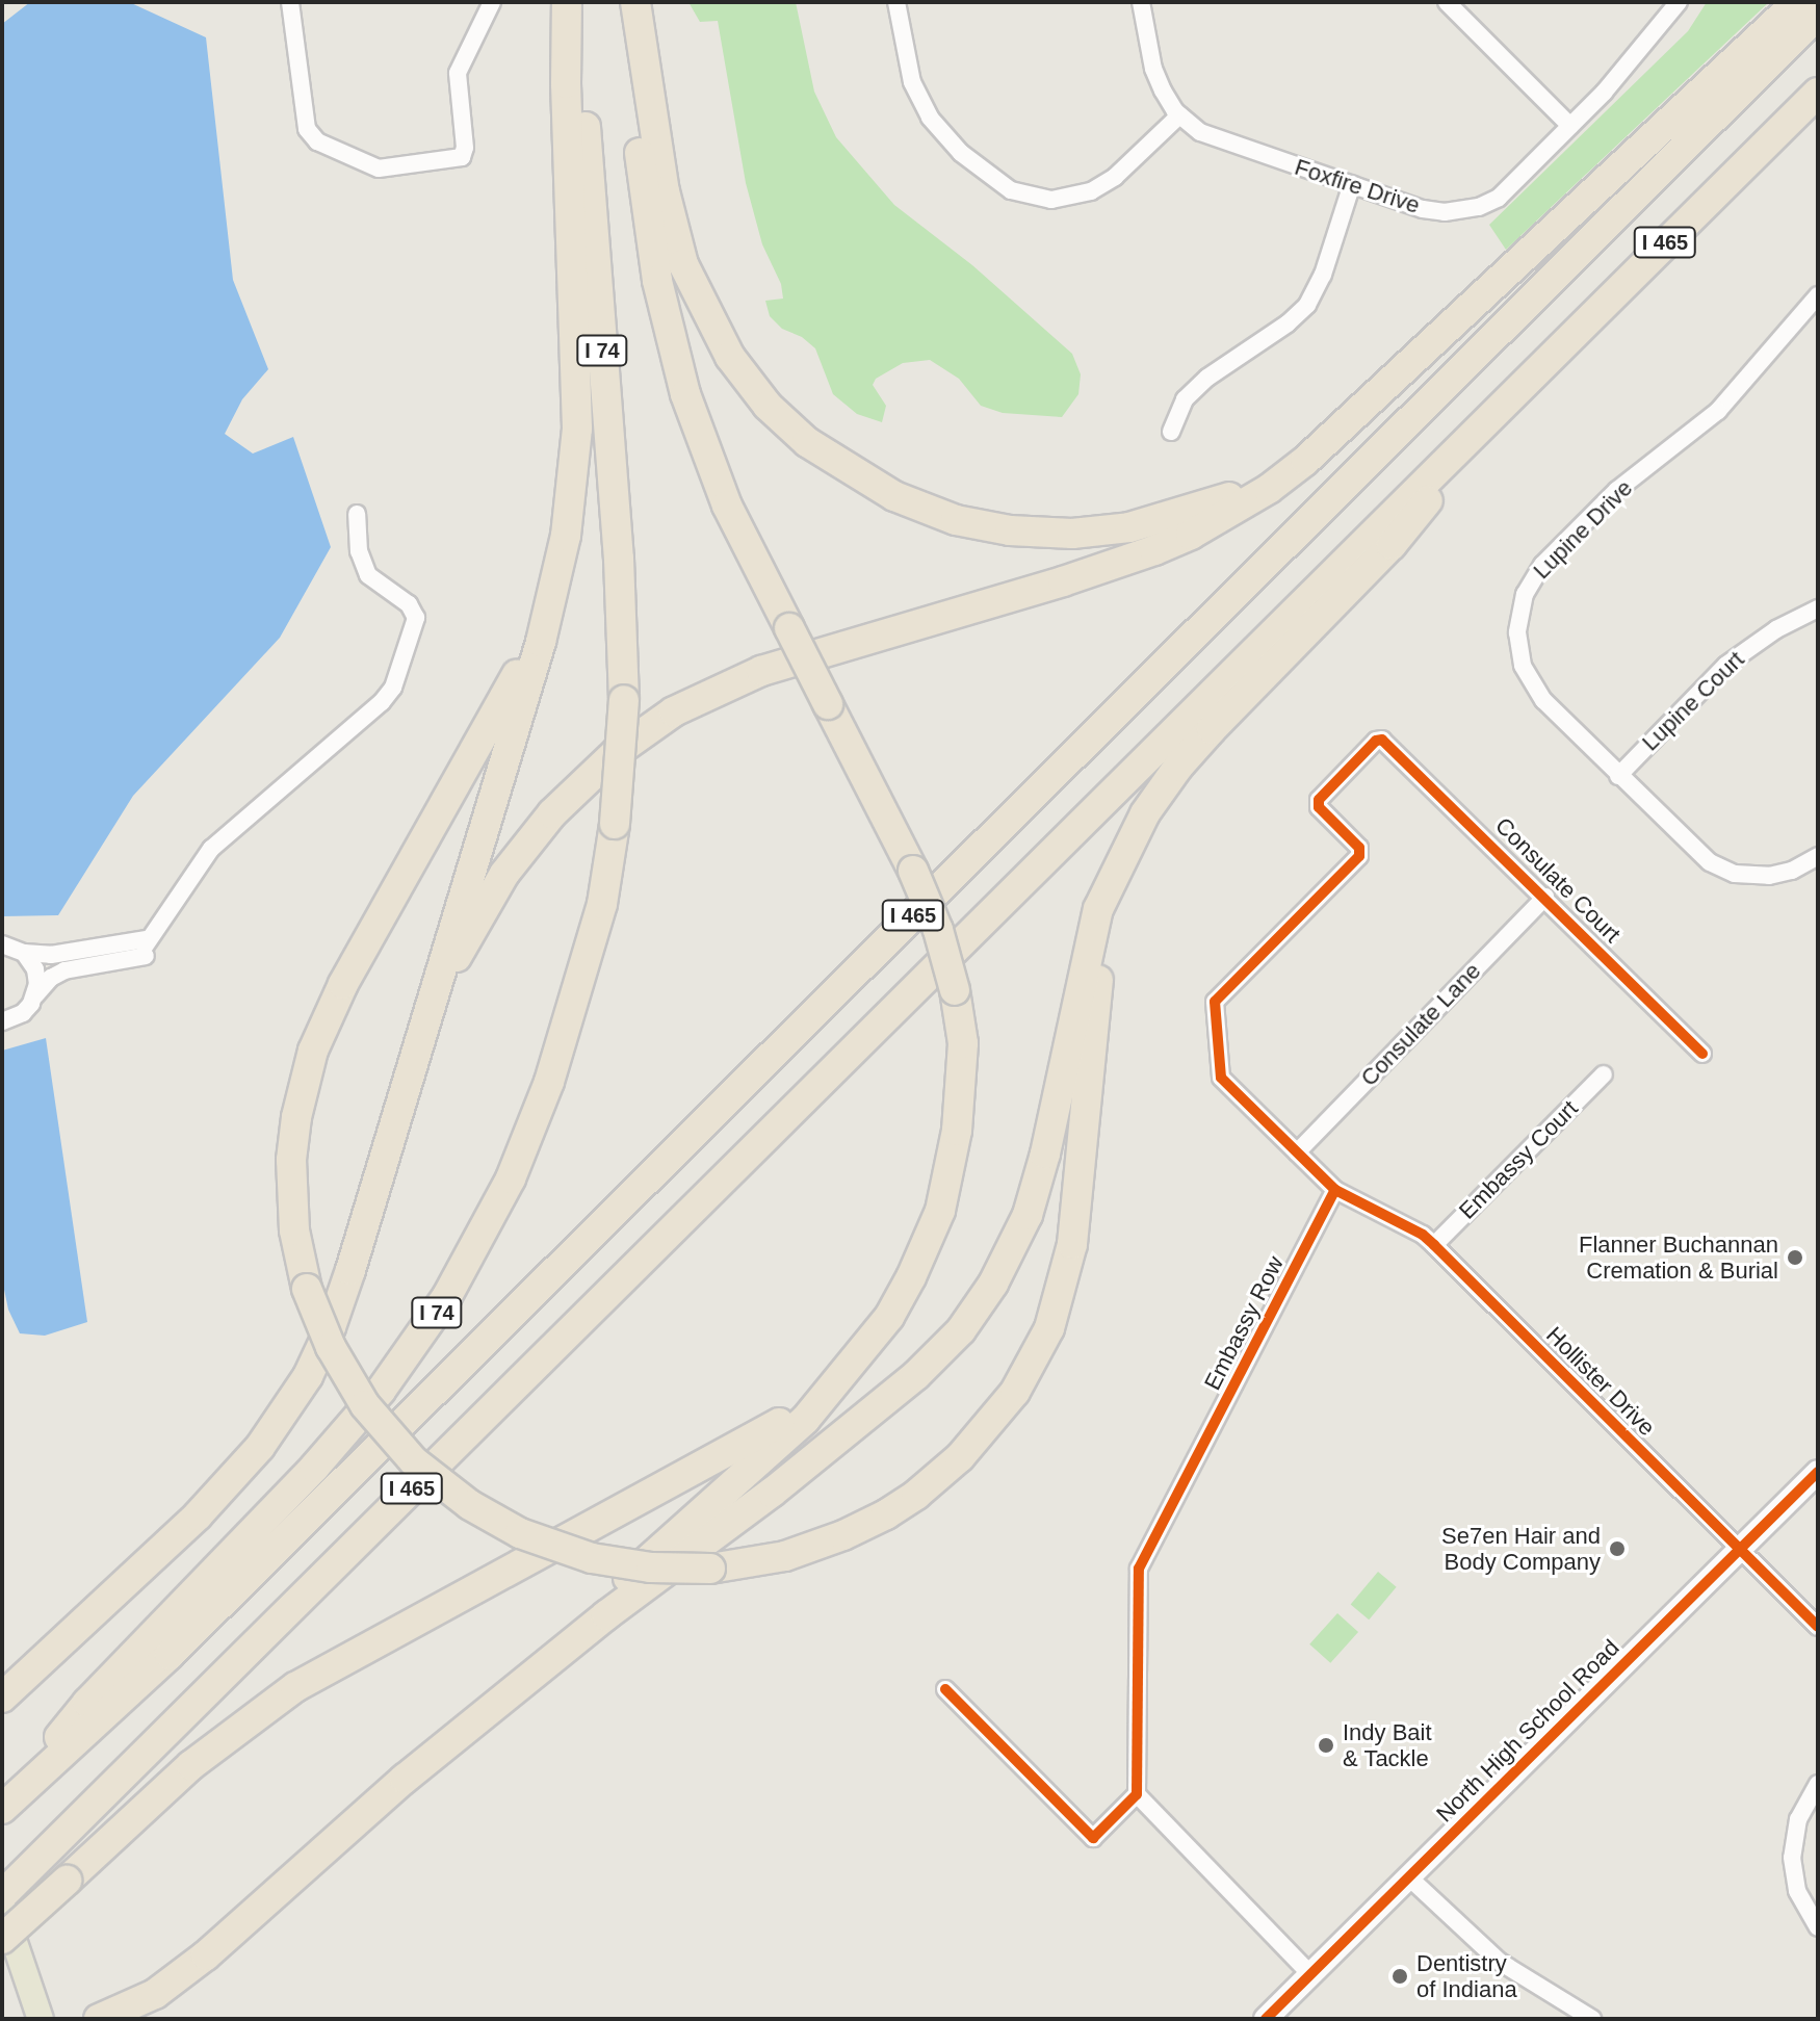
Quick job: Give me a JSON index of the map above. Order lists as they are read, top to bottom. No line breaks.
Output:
{"streets":{"highway":["I 465","I 74"],"street":["Foxfire Drive","Lupine Drive","Lupine Court","Consulate Court","Consulate Lane","Embassy Court","Embassy Row","Hollister Drive","North High School Road"]},"crossings":[["I 465","I 74"],["Lupine Drive","Lupine Court"],["Consulate Court","Consulate Lane"],["Embassy Court","Hollister Drive"],["Embassy Row","Hollister Drive"],["Hollister Drive","North High School Road"]],"places":["Flanner Buchannan Cremation & Burial","Se7en Hair and Body Company","Indy Bait & Tackle","Dentistry of Indiana"]}
